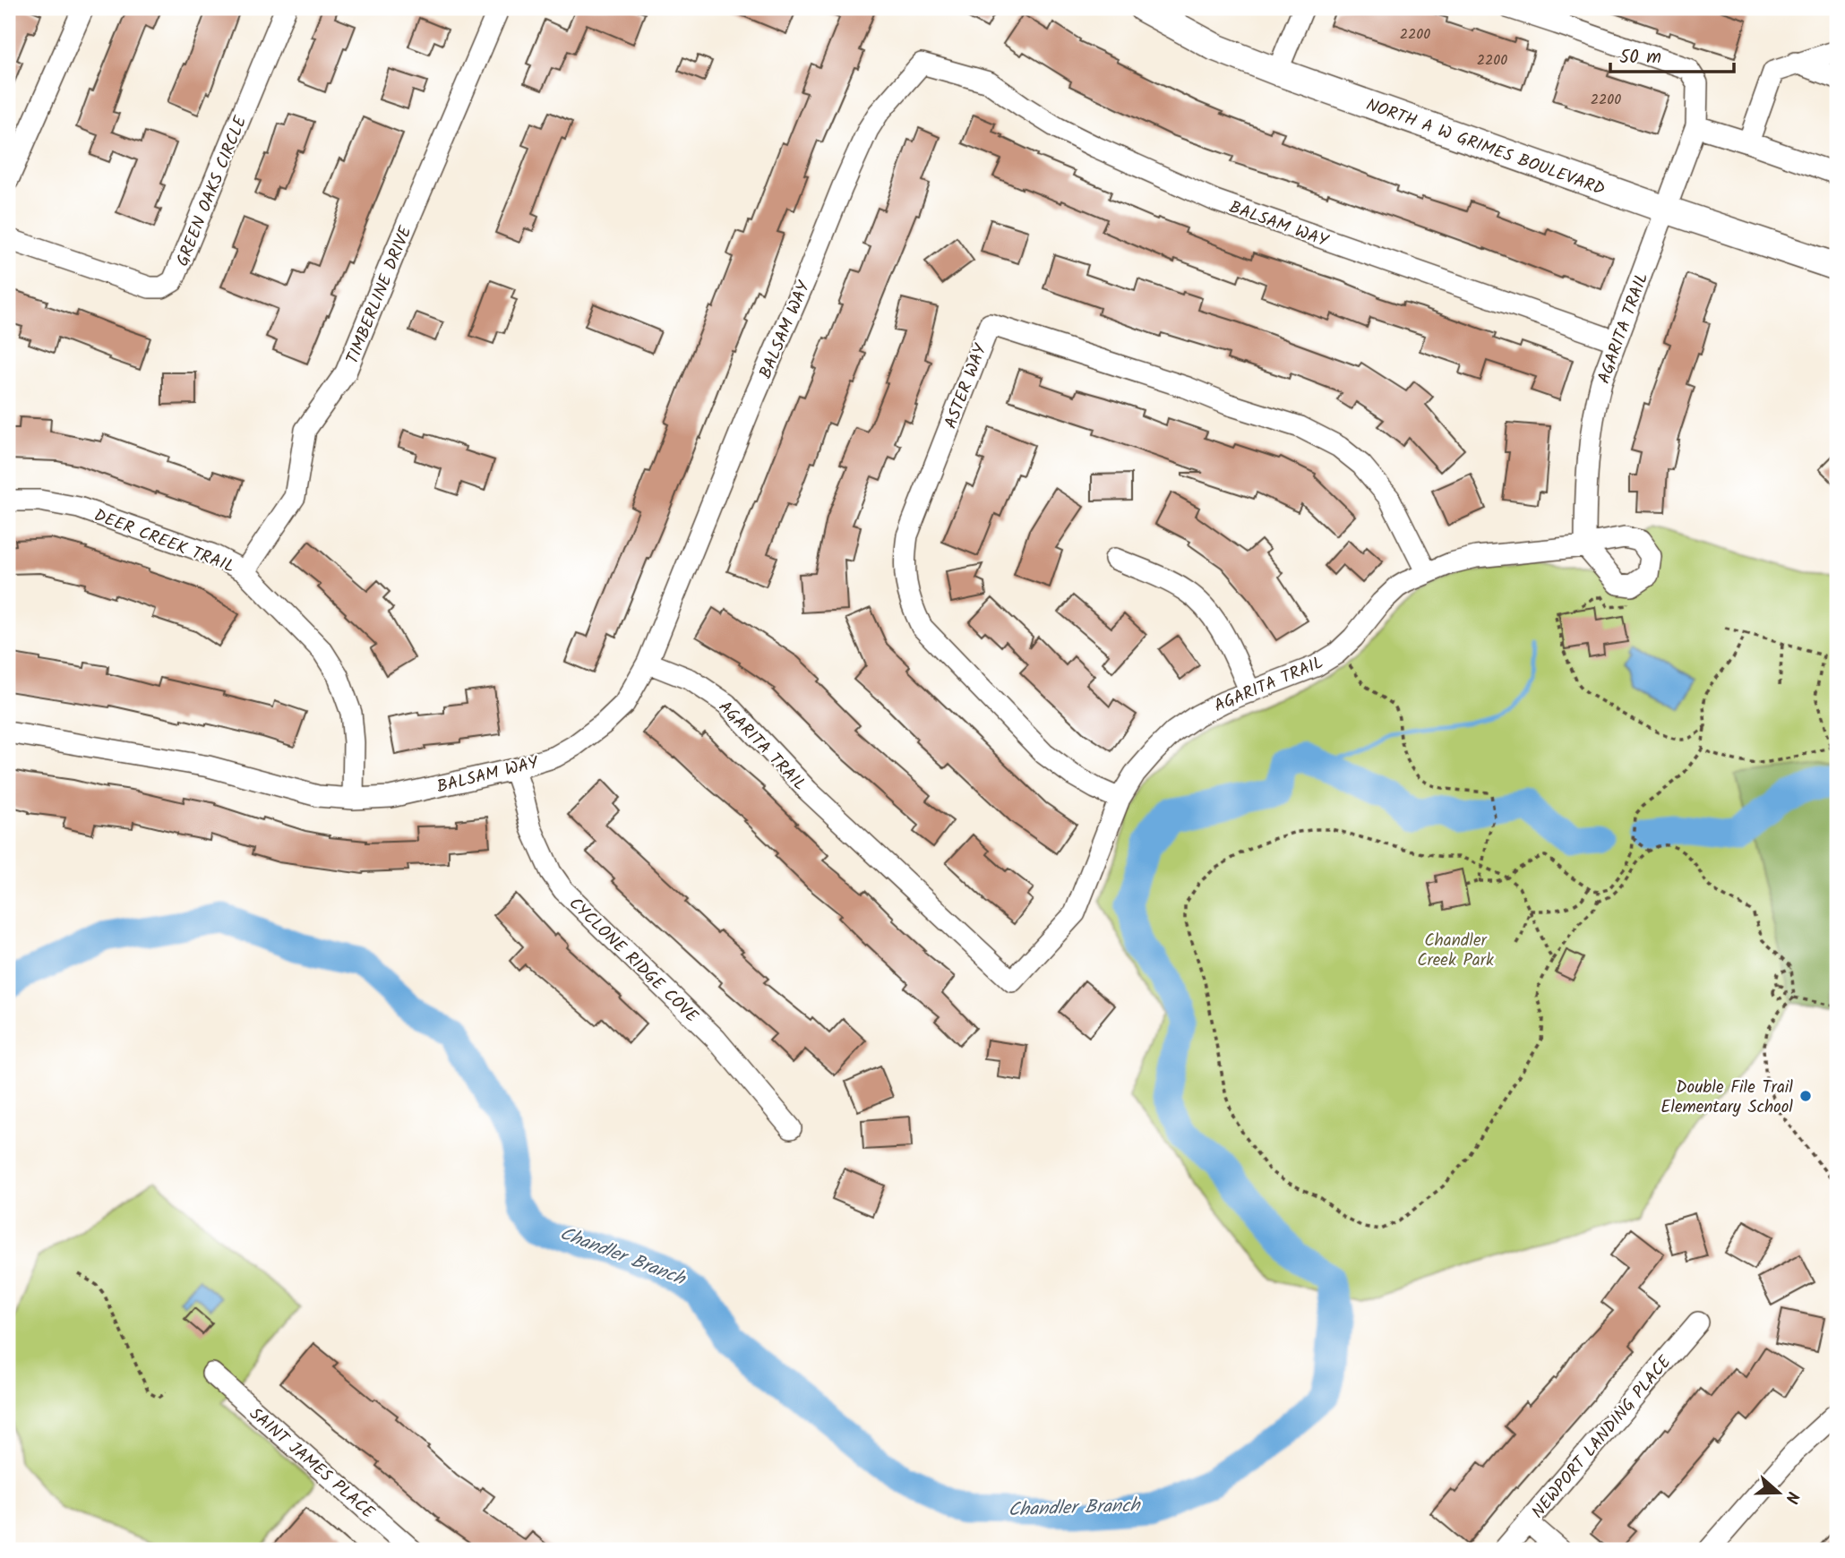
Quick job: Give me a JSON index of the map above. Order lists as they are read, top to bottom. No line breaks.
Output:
{"streets":{"main road":["NORTH A W GRIMES BOULEVARD"],"street":["GREEN OAKS CIRCLE","BALSAM WAY","TIMBERLINE DRIVE","AGARITA TRAIL","ASTER WAY","DEER CREEK TRAIL","CYCLONE RIDGE COVE","NEWPORT LANDING PLACE","SAINT JAMES PLACE"]},"crossings":[["NORTH A W GRIMES BOULEVARD","AGARITA TRAIL"],["BALSAM WAY","AGARITA TRAIL"],["BALSAM WAY","DEER CREEK TRAIL"],["BALSAM WAY","CYCLONE RIDGE COVE"],["TIMBERLINE DRIVE","DEER CREEK TRAIL"],["AGARITA TRAIL","ASTER WAY"]],"water":["Chandler Branch"],"parks":["Chandler Creek Park"],"places":["Double File Trail Elementary School"],"house_numbers":["2200","2200","2200"],"scale_bar":"50 m","north":"right"}
